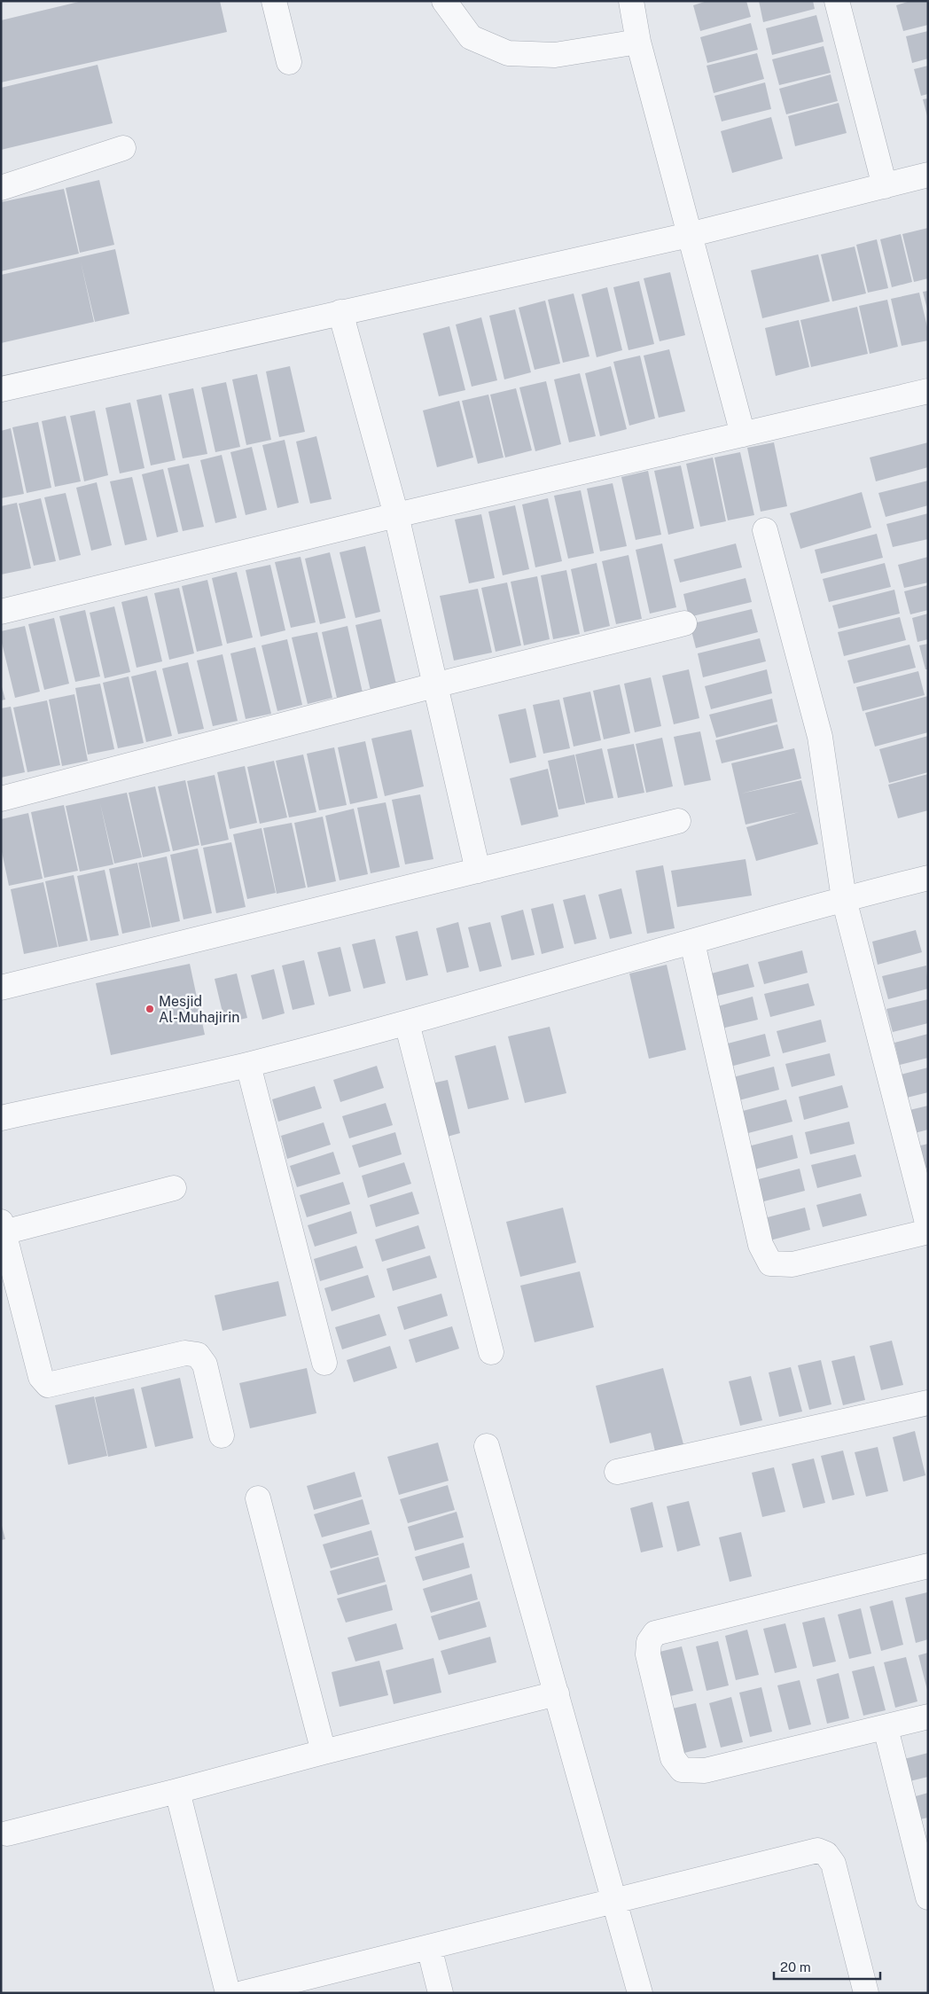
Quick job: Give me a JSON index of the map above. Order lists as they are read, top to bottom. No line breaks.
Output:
{"places":["Mesjid Al-Muhajirin"],"scale_bar":"20 m"}
